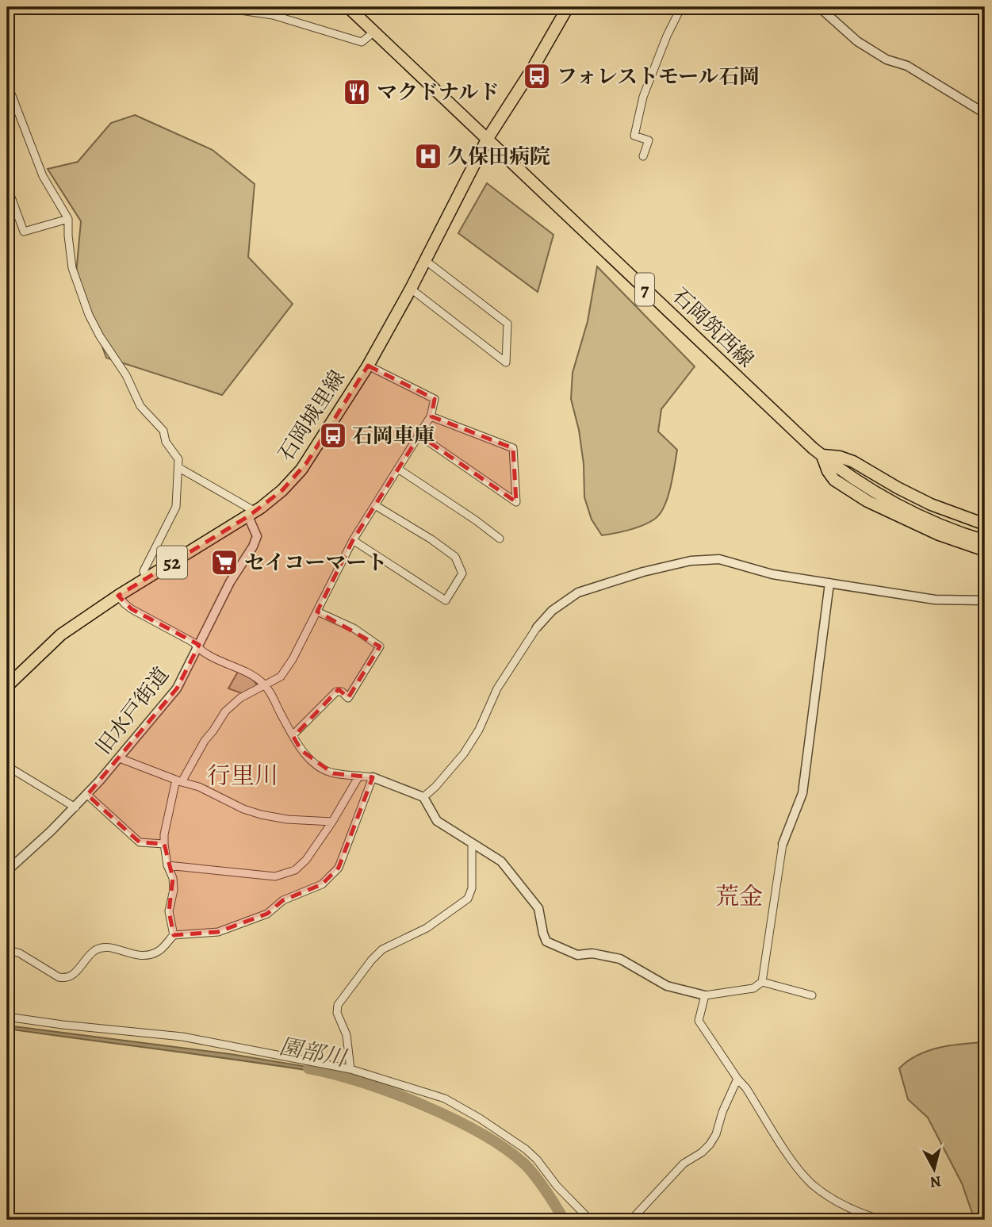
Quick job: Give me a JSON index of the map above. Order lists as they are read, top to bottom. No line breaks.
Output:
{"streets":{"main road":["7","石岡筑西線","石岡城里線","52"],"street":["旧水戸街道"]},"crossings":[["石岡筑西線","石岡城里線"],["石岡城里線","旧水戸街道"]],"districts":["行里川","荒金"],"water":["園部川"],"places":{"bus stop":["フォレストモール石岡","石岡車庫"],"restaurant":["マクドナルド"],"hospital":["久保田病院"],"supermarket":["セイコーマート"]},"north":"bottom"}
